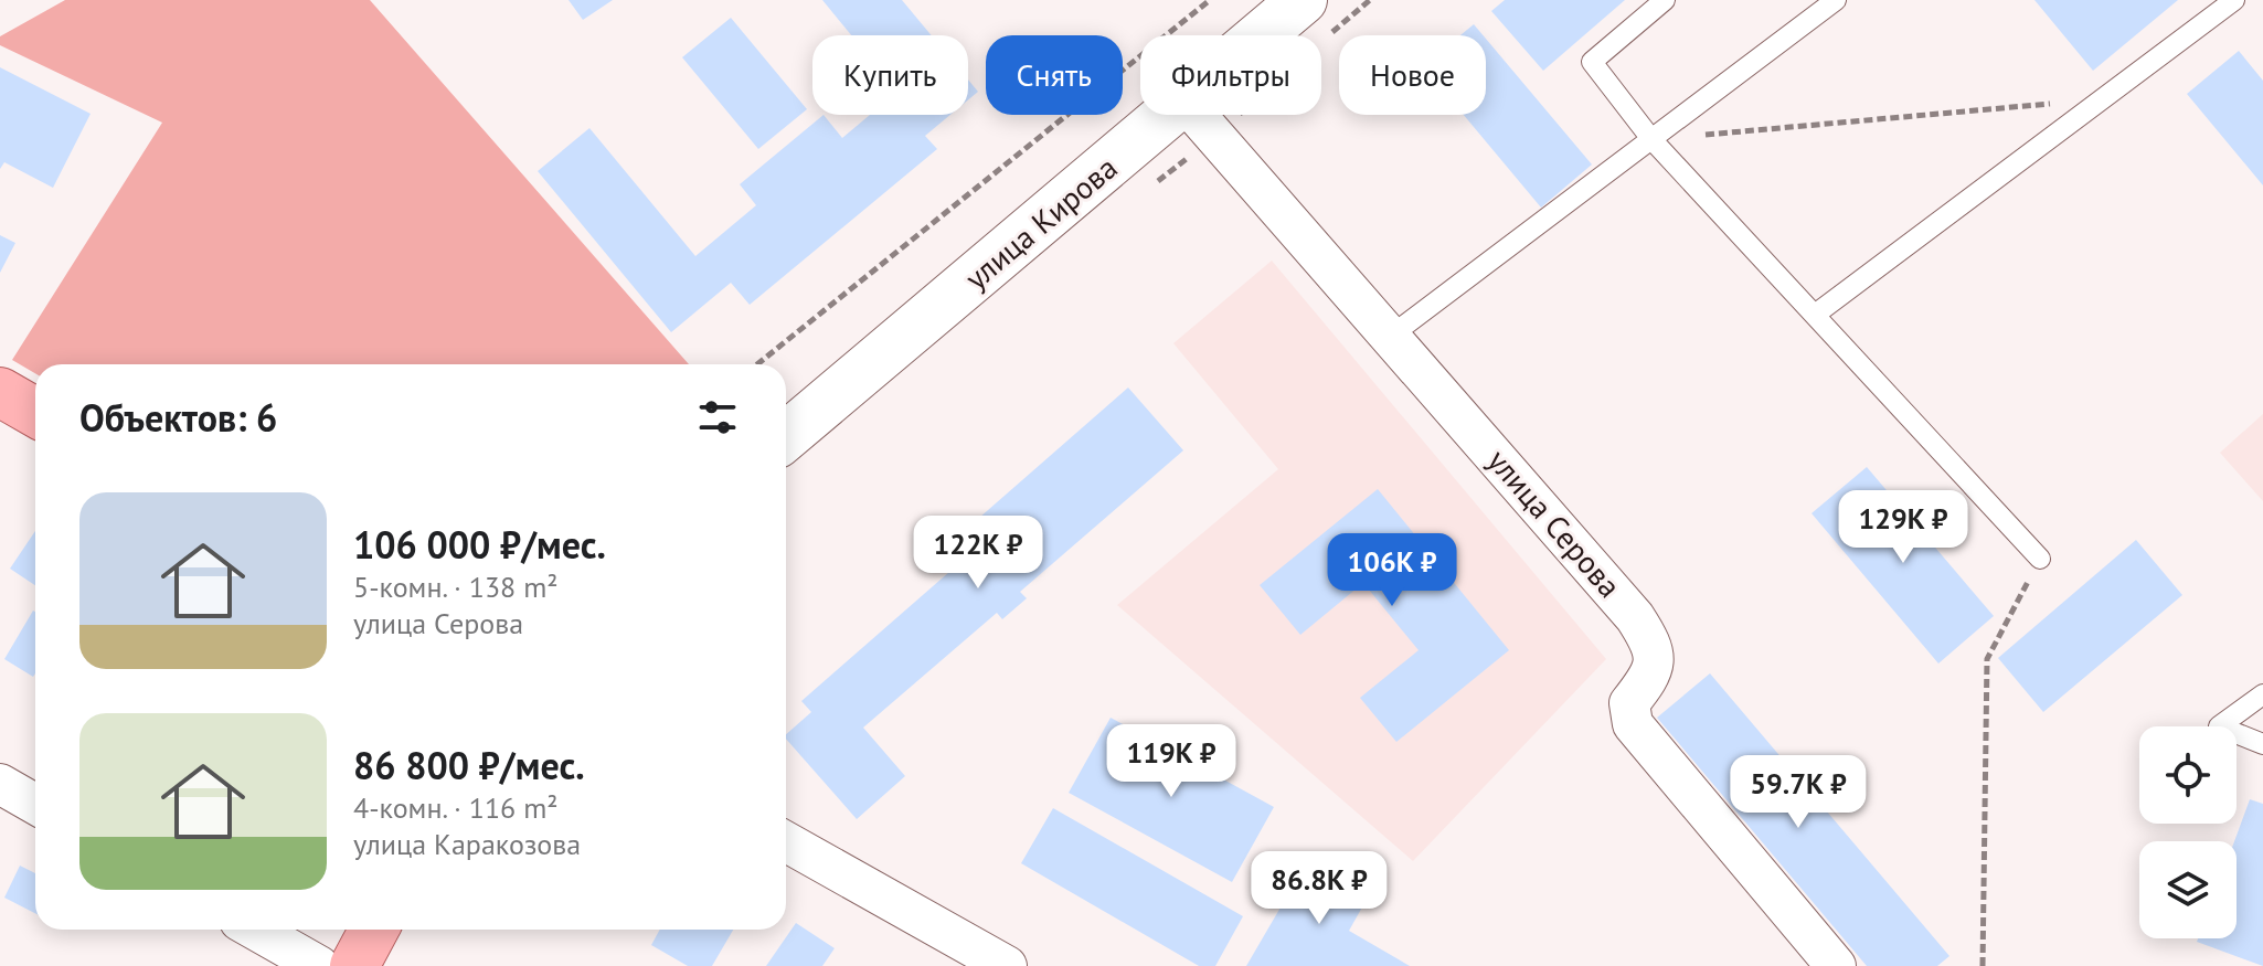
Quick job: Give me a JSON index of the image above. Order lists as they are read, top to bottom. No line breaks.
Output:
{"streets":{"main road":["улица Кирова"],"street":["улица Серова"]},"page":{"chip":["Купить","Снять","Фильтры","Новое"],"heading":"Объектов: 6","list":[{"name":"106 000 ₽/мес.","note":"5-комн. · 138 m² · улица Серова"},{"name":"86 800 ₽/мес.","note":"4-комн. · 116 m² · улица Каракозова"}],"price":["129K ₽","122K ₽","106K ₽","119K ₽","59.7K ₽","86.8K ₽"]}}
